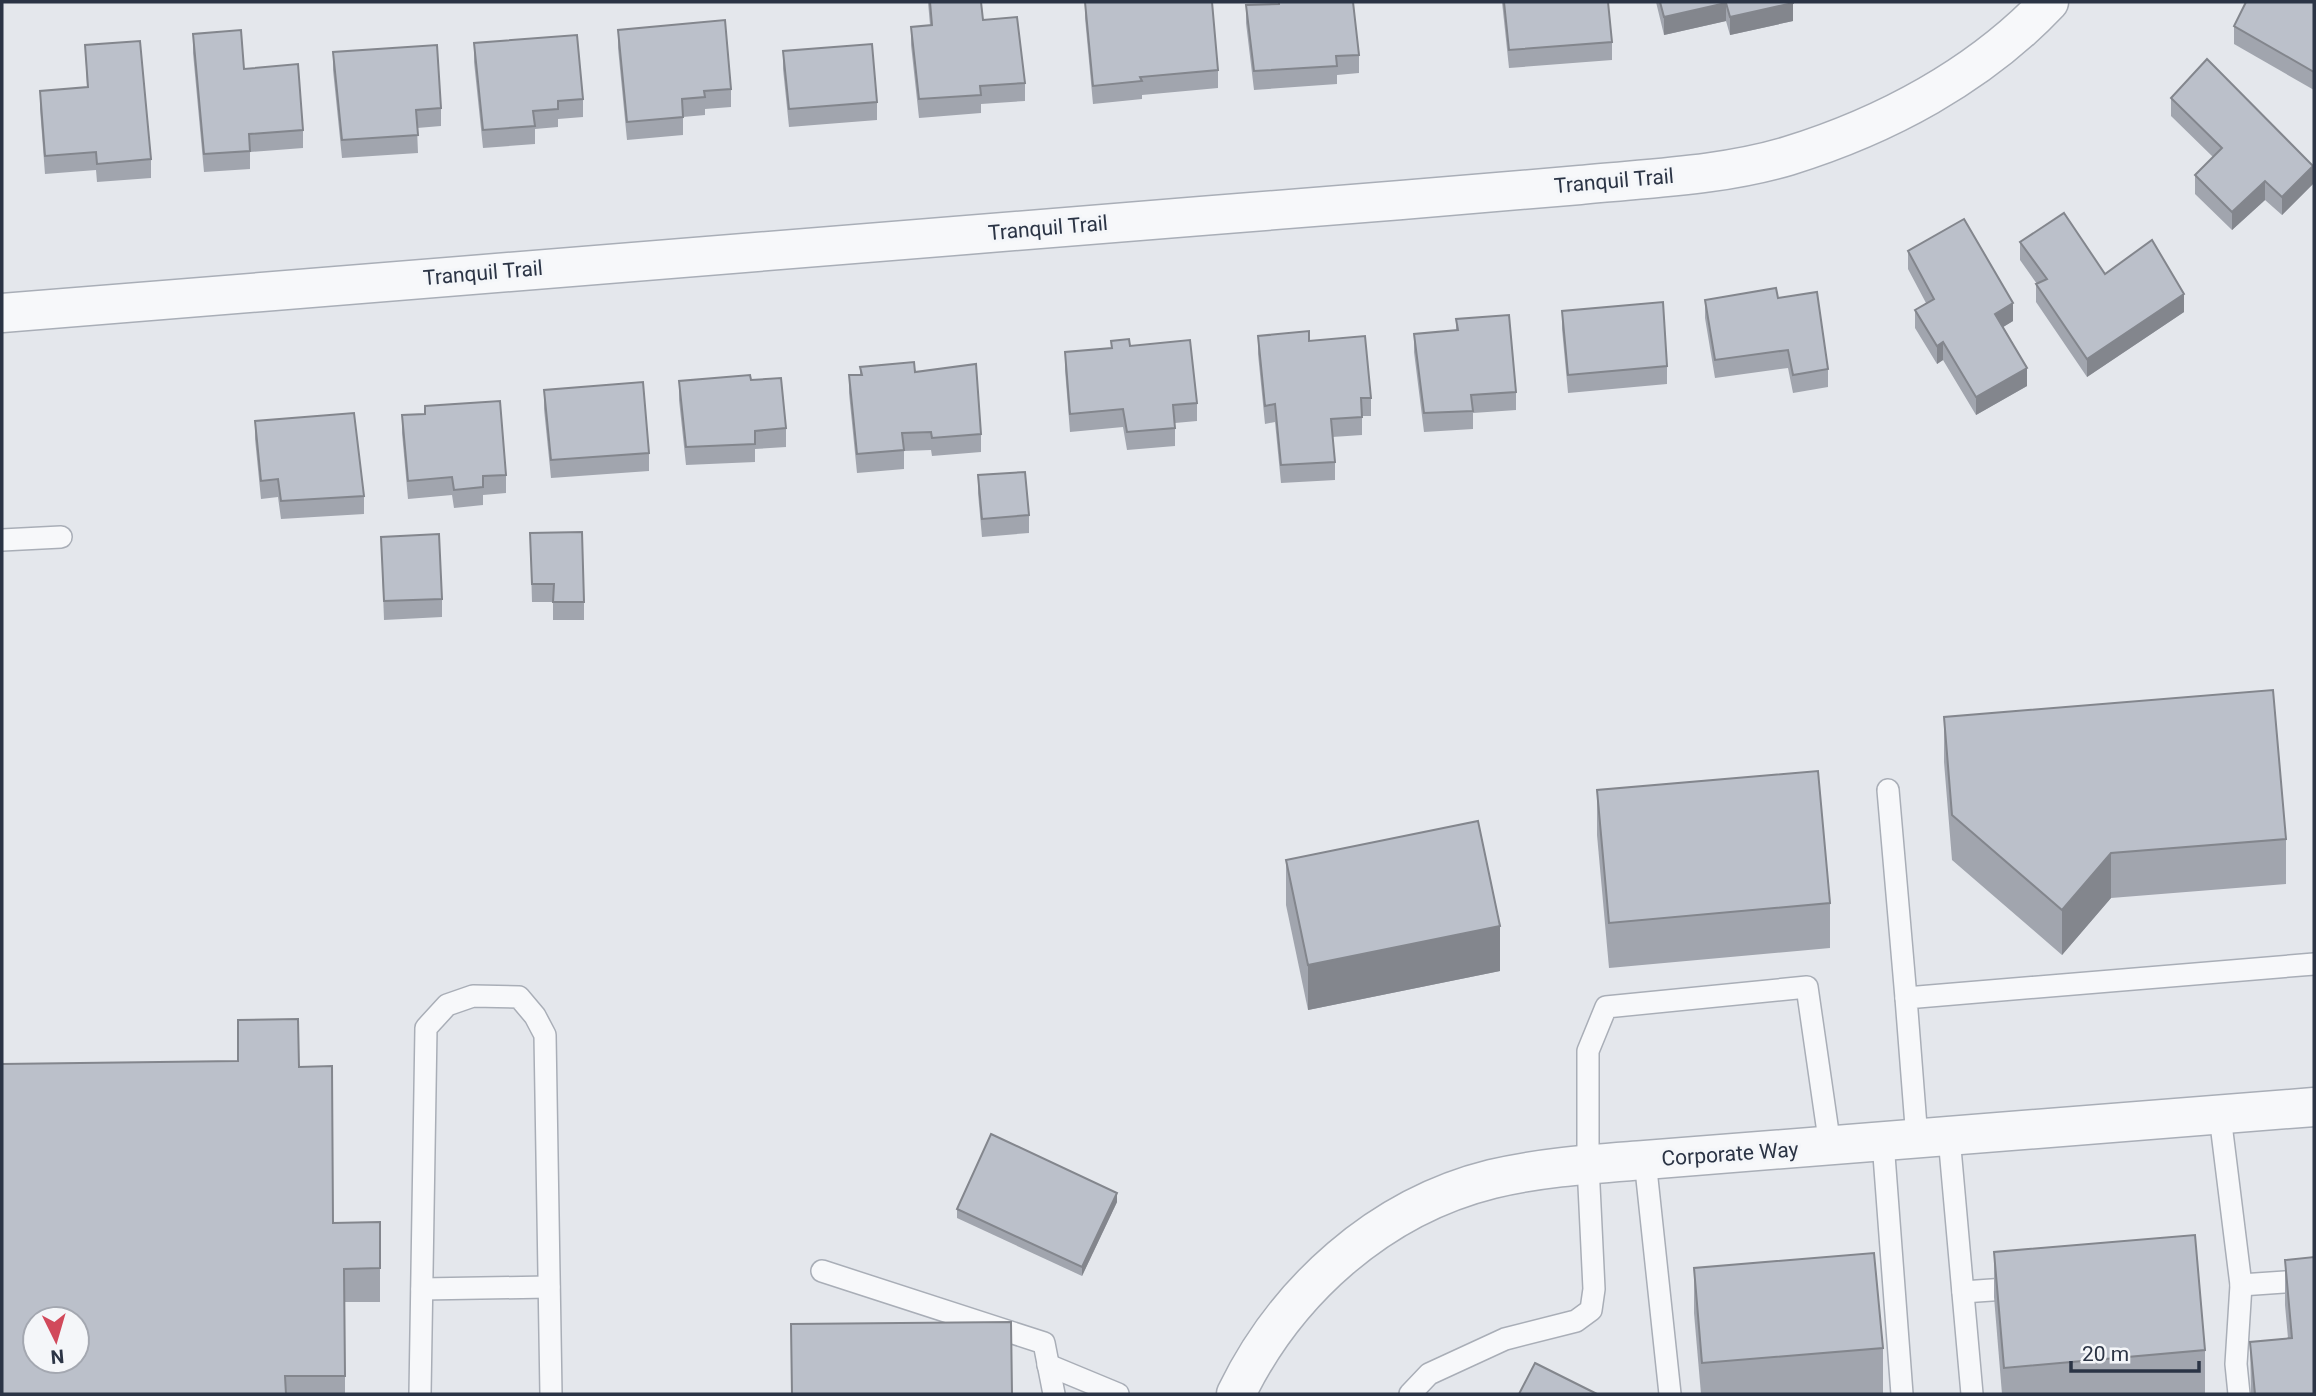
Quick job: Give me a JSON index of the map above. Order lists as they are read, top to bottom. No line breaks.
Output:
{"streets":{"street":["Tranquil Trail","Corporate Way"]},"scale_bar":"20 m","north":"bottom"}
